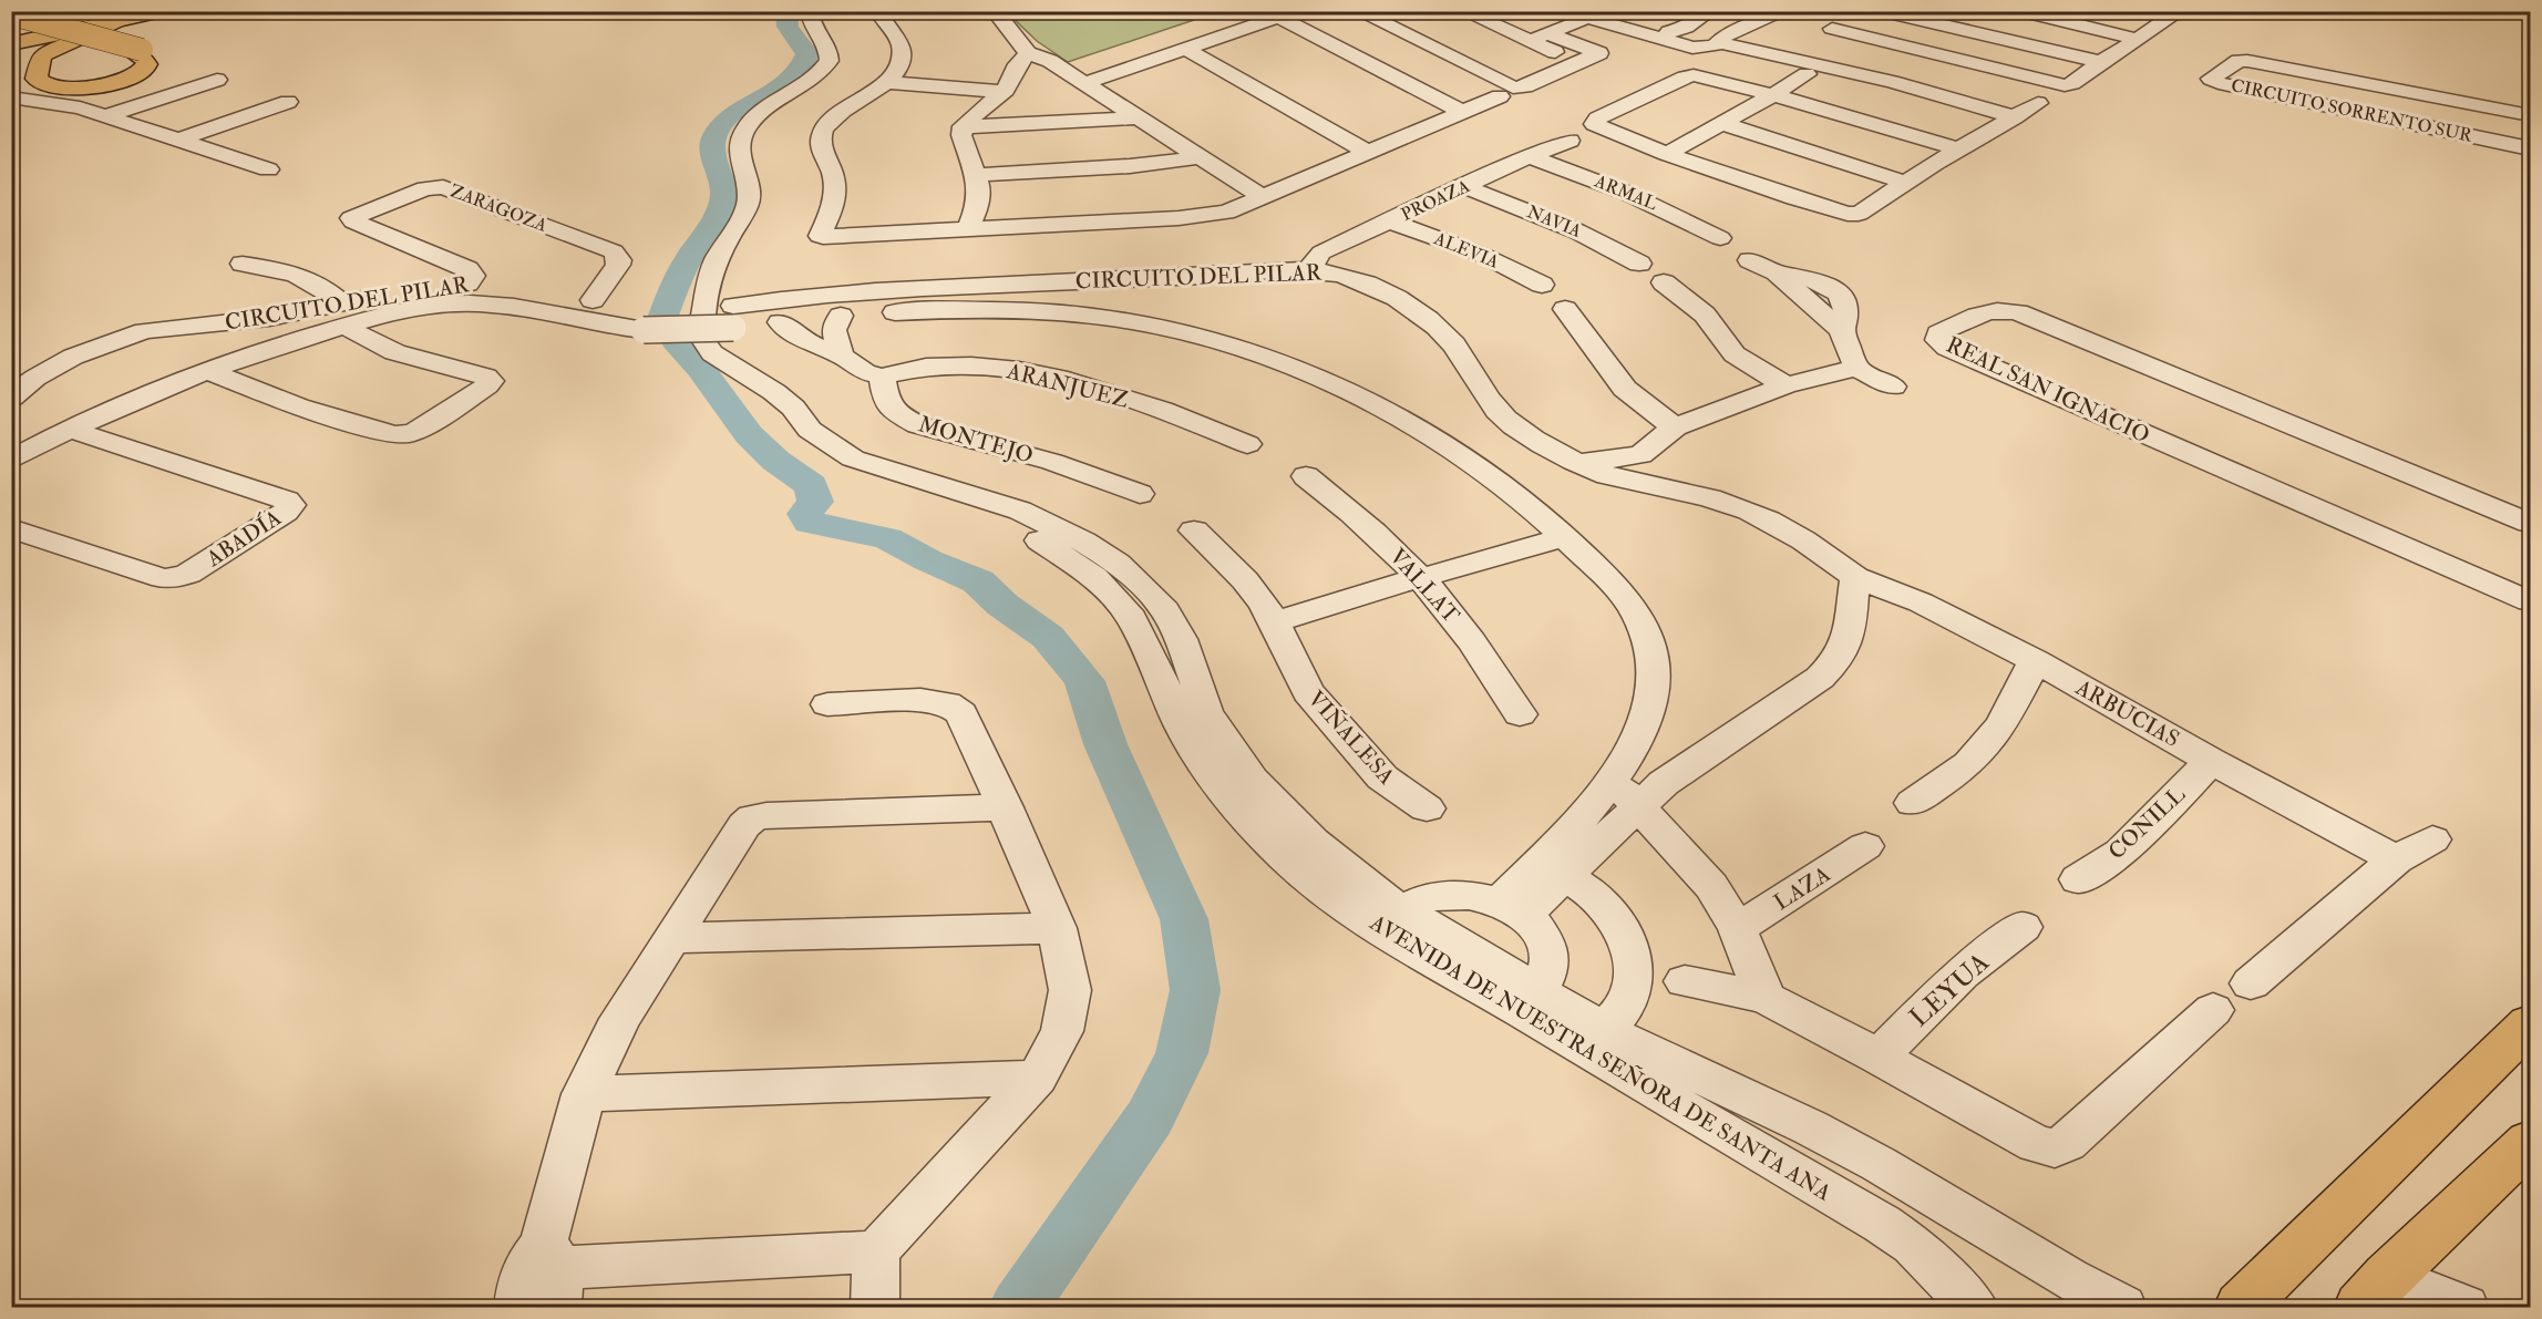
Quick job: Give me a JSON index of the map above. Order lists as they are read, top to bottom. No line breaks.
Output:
{"streets":{"street":["CIRCUITO SORRENTO SUR","ARMAL","PROAZA","ZARAGOZA","NAVIA","ALEVIA","CIRCUITO DEL PILAR","ARANJUEZ","REAL SAN IGNACIO","MONTEJO","ABADÍA","VALLAT","ARBUCIAS","VIÑALESA","CONILL","LAZA","LEYUA","AVENIDA DE NUESTRA SEÑORA DE SANTA ANA"]},"crossings":[["ARMAL","PROAZA"],["PROAZA","NAVIA"],["PROAZA","ALEVIA"],["PROAZA","CIRCUITO DEL PILAR"],["ZARAGOZA","CIRCUITO DEL PILAR"],["CIRCUITO DEL PILAR","ABADÍA"],["CIRCUITO DEL PILAR","ARBUCIAS"],["ARANJUEZ","MONTEJO"],["ARBUCIAS","CONILL"]]}
